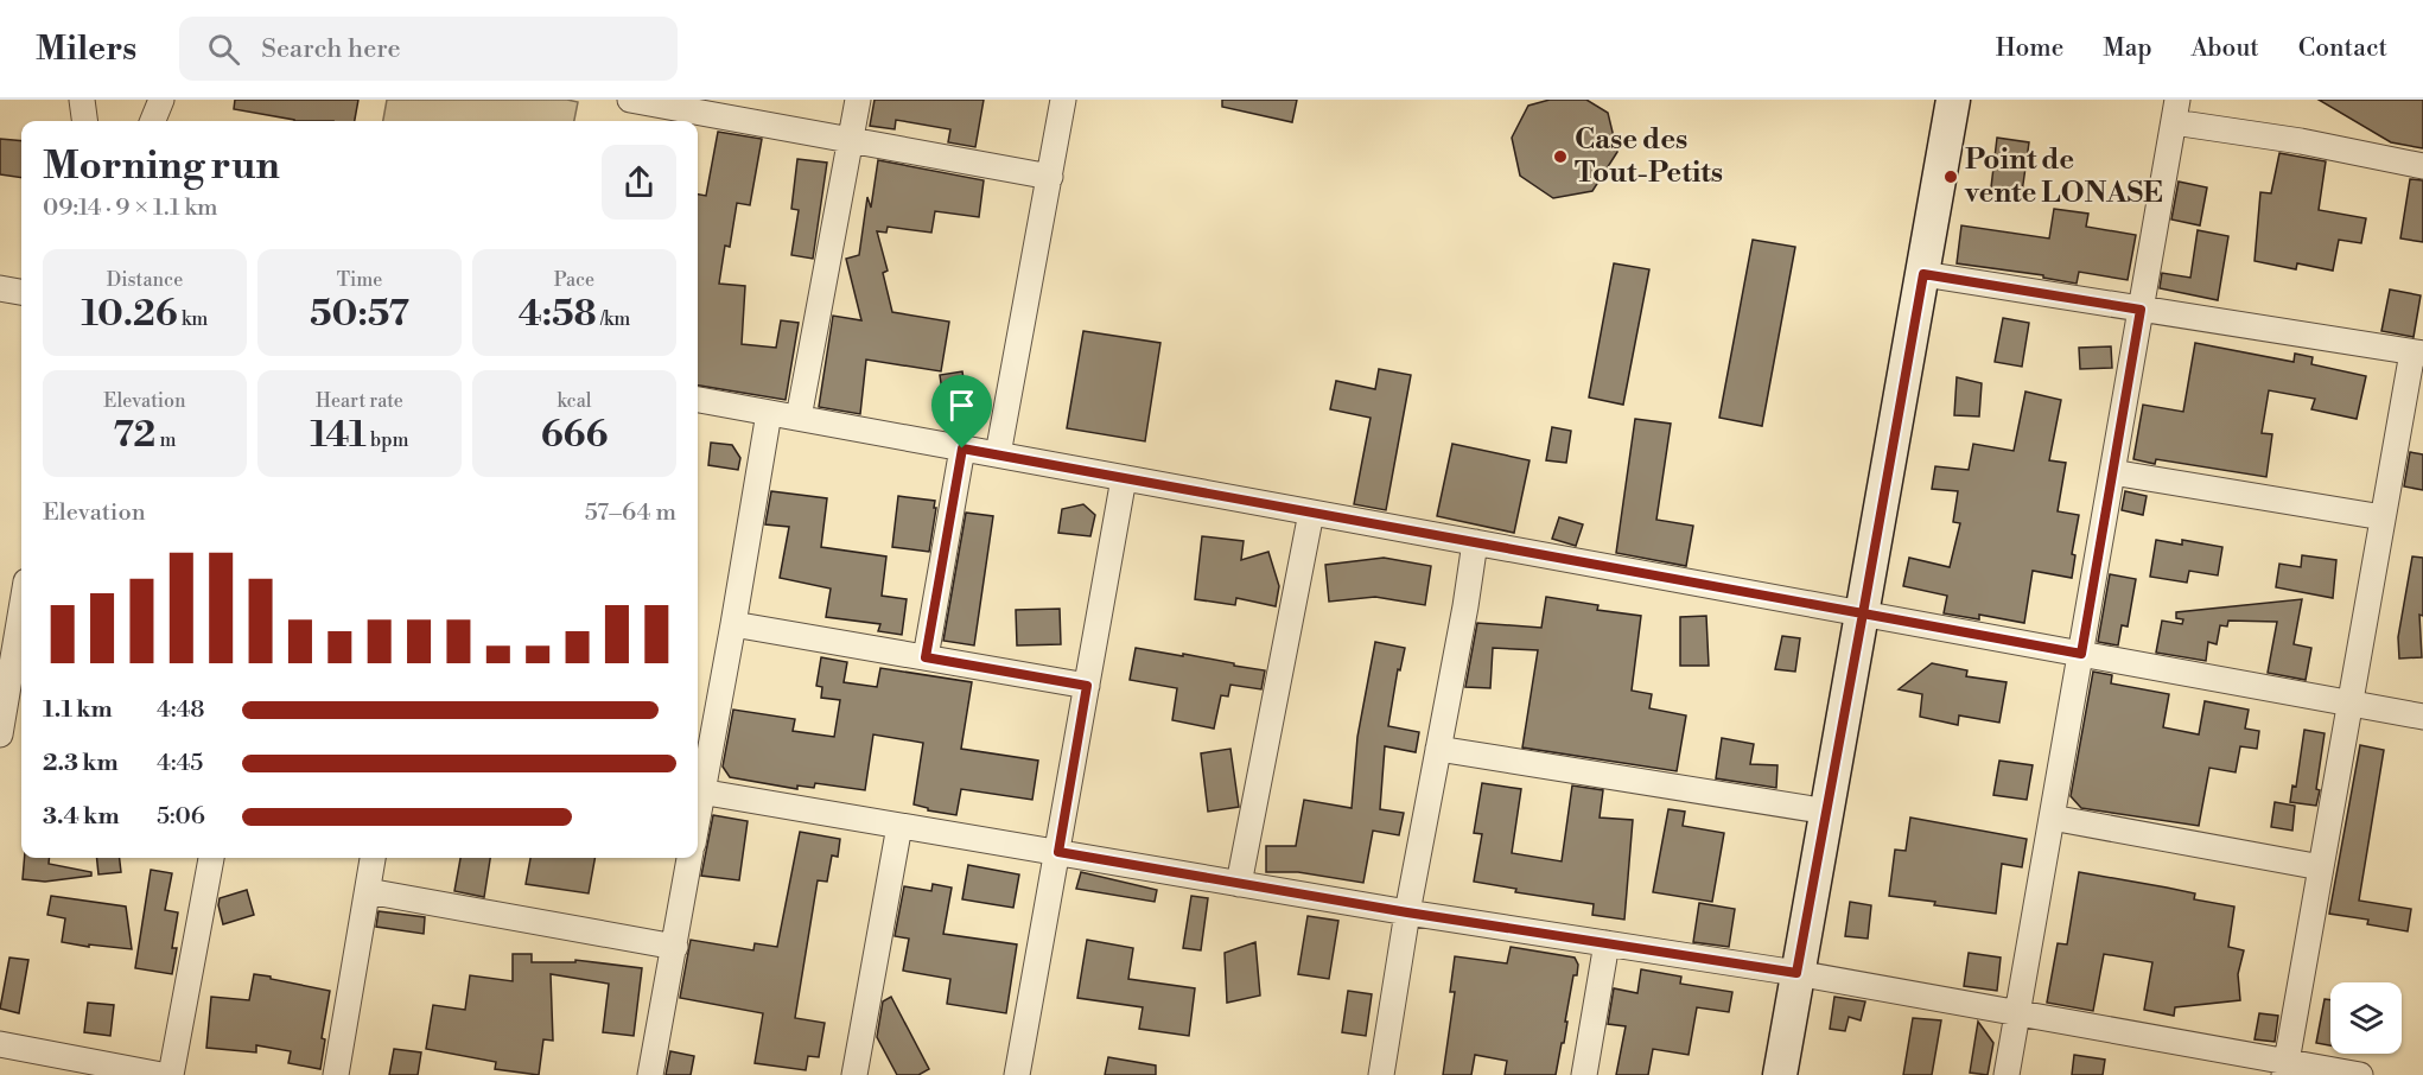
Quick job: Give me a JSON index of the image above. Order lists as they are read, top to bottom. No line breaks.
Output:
{"places":["Case des Tout-Petits","Point de vente LONASE"],"page":{"header":"Milers","search":"Search here","nav":["Home","Map","About","Contact"],"heading":["Morning run","09:14 · 9 × 1.1 km"],"stats":[["Distance","10.26 km"],["Time","50:57"],["Pace","4:58 /km"],["Elevation","72 m"],["Heart rate","141 bpm"],["kcal","666"]],"chart":["Elevation","57–64 m"],"list":[{"name":"1.1 km","note":"4:48"},{"name":"2.3 km","note":"4:45"},{"name":"3.4 km","note":"5:06"}]}}
